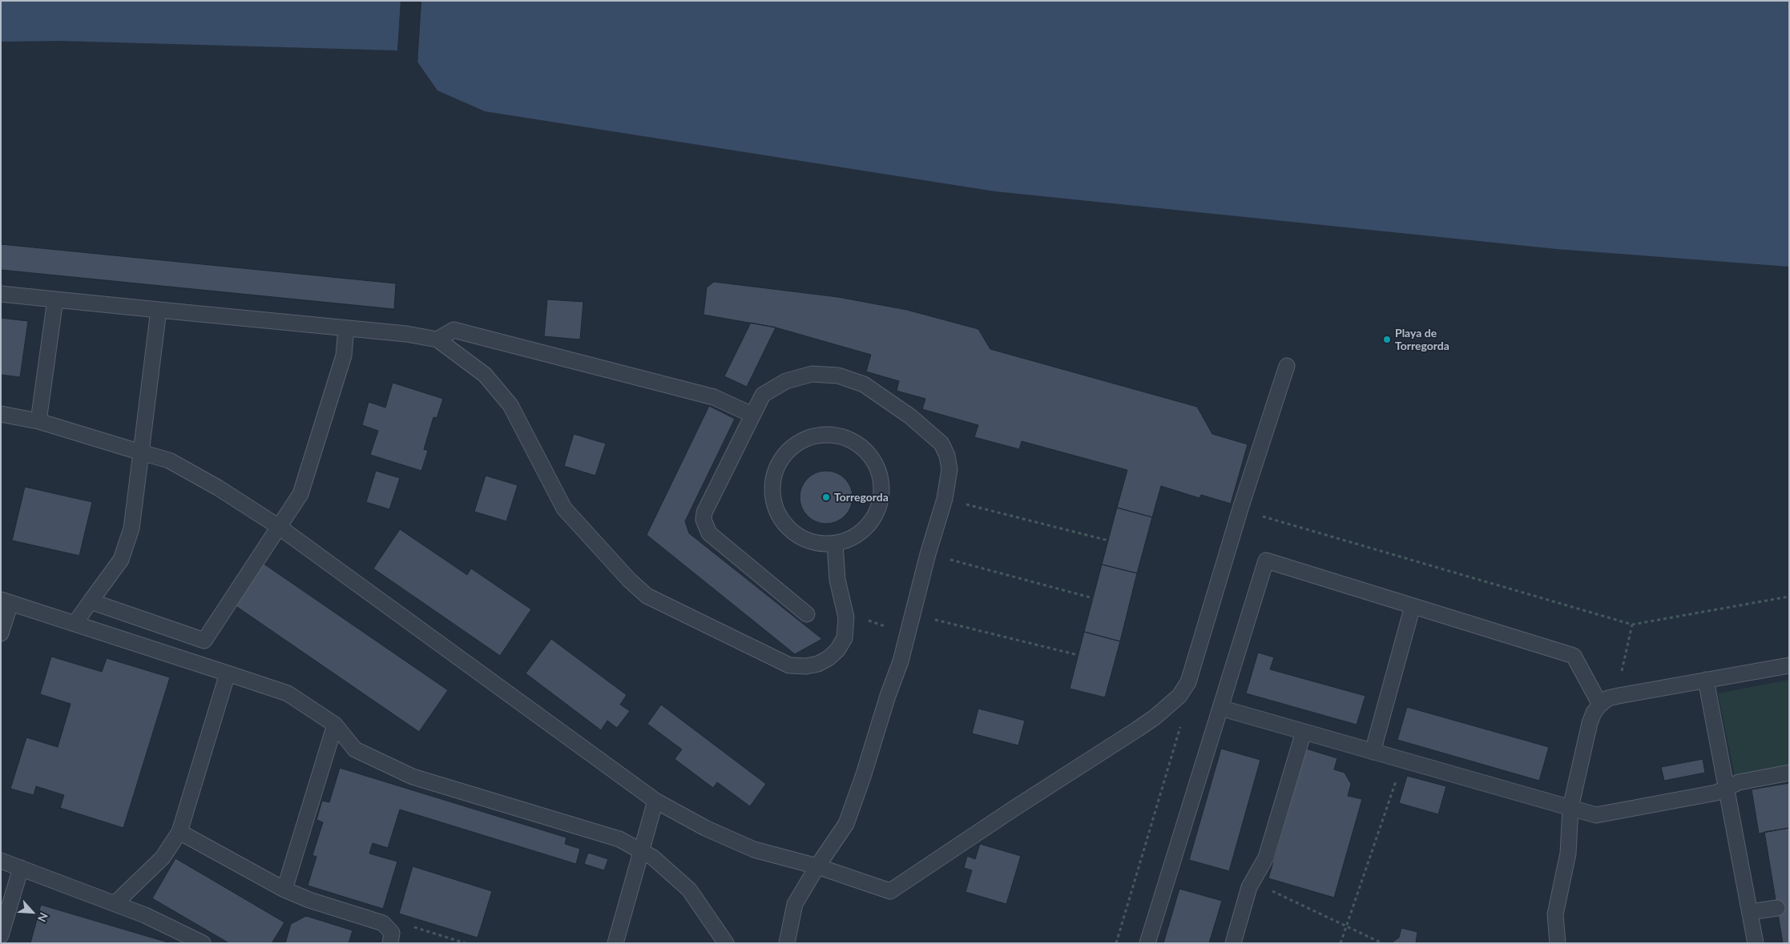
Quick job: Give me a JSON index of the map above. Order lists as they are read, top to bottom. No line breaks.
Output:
{"places":["Playa de Torregorda","Torregorda"],"north":"bottom right"}
